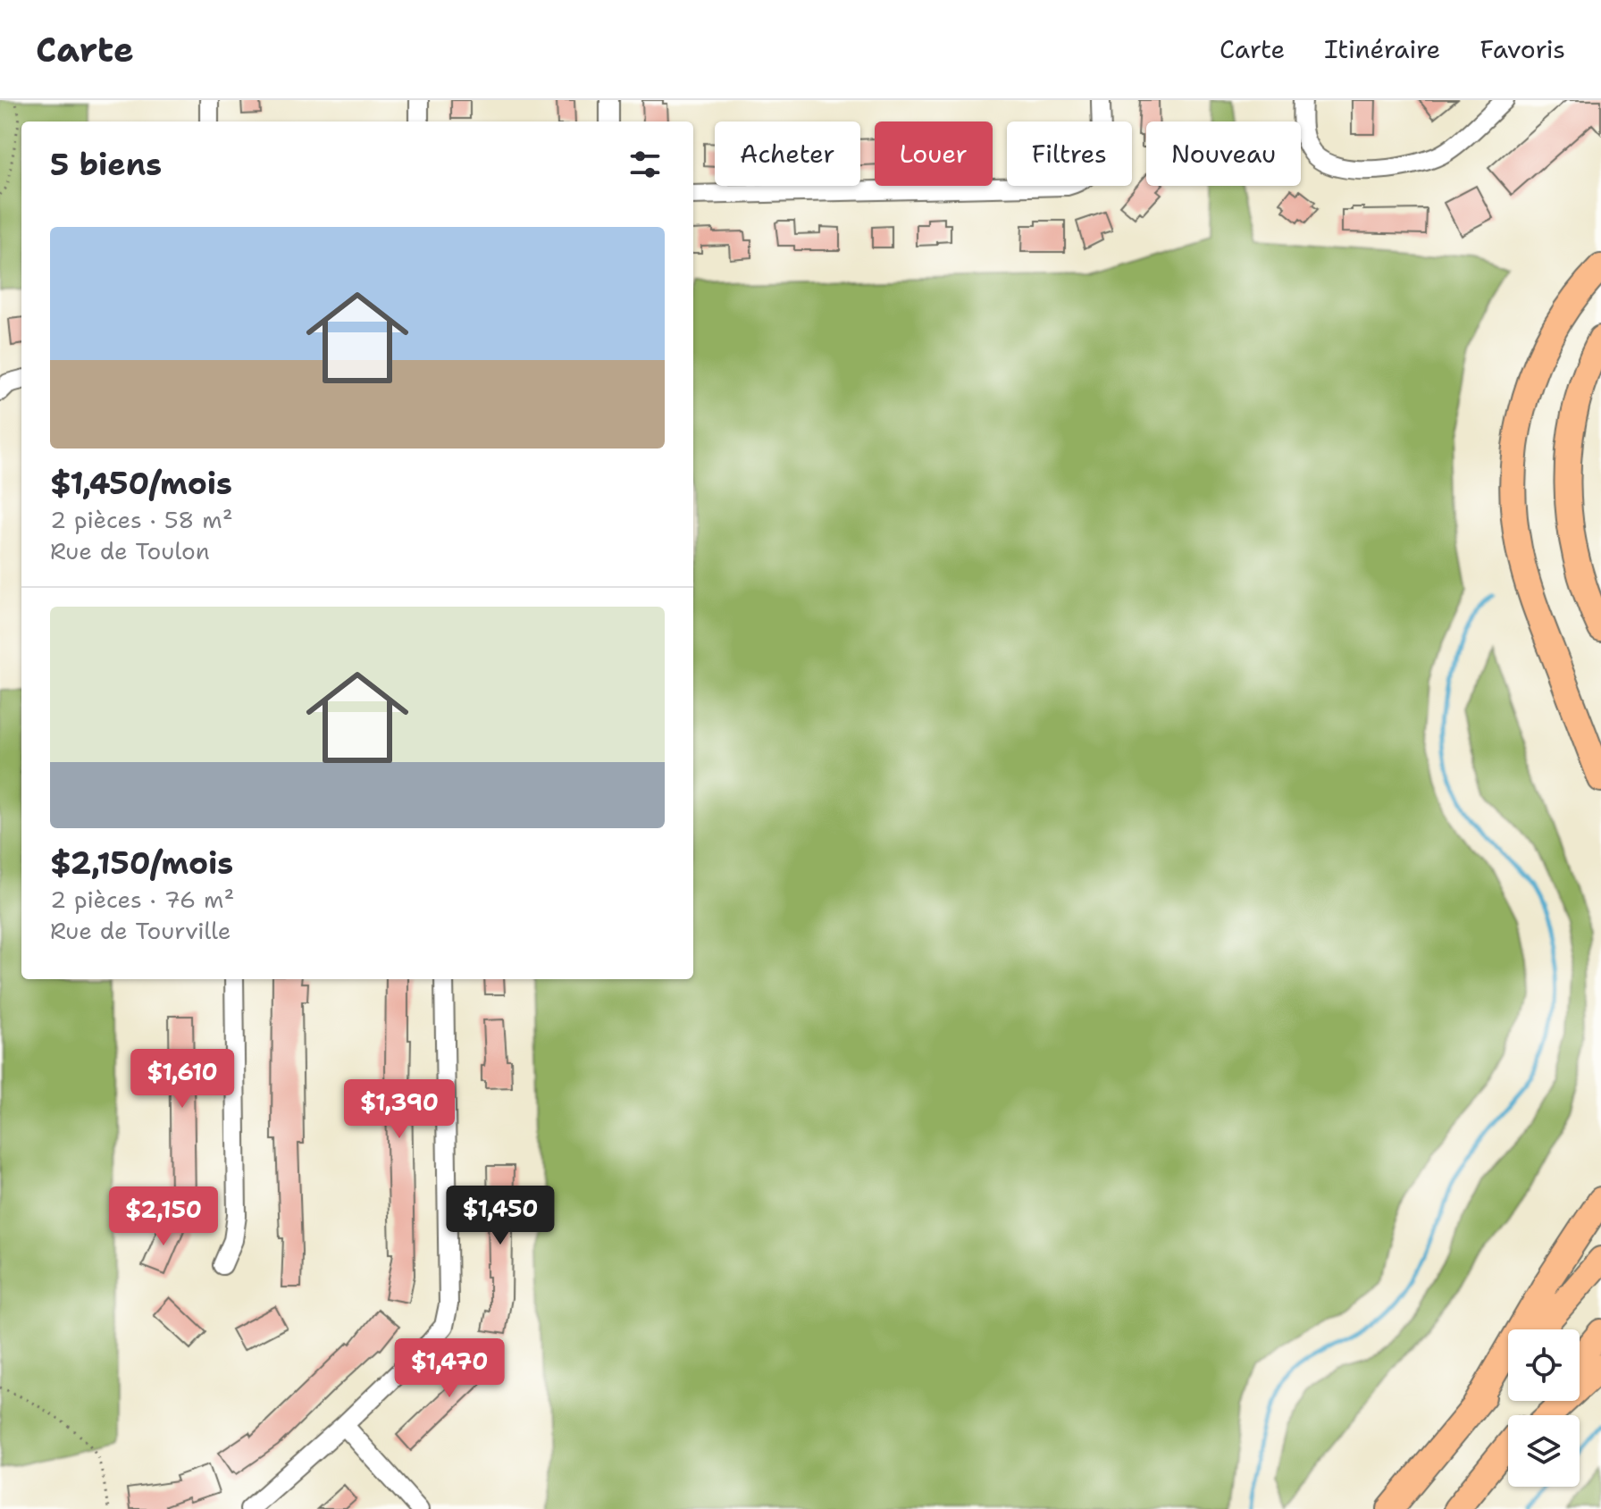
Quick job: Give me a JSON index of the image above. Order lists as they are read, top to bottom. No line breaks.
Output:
{"page":{"header":"Carte","nav":["Carte","Itinéraire","Favoris"],"chip":["Acheter","Louer","Filtres","Nouveau"],"heading":"5 biens","list":[{"name":"$1,450/mois","note":"2 pièces · 58 m² · Rue de Toulon"},{"name":"$2,150/mois","note":"2 pièces · 76 m² · Rue de Tourville"}],"price":["$1,610","$1,390","$1,450","$2,150","$1,470"]}}
